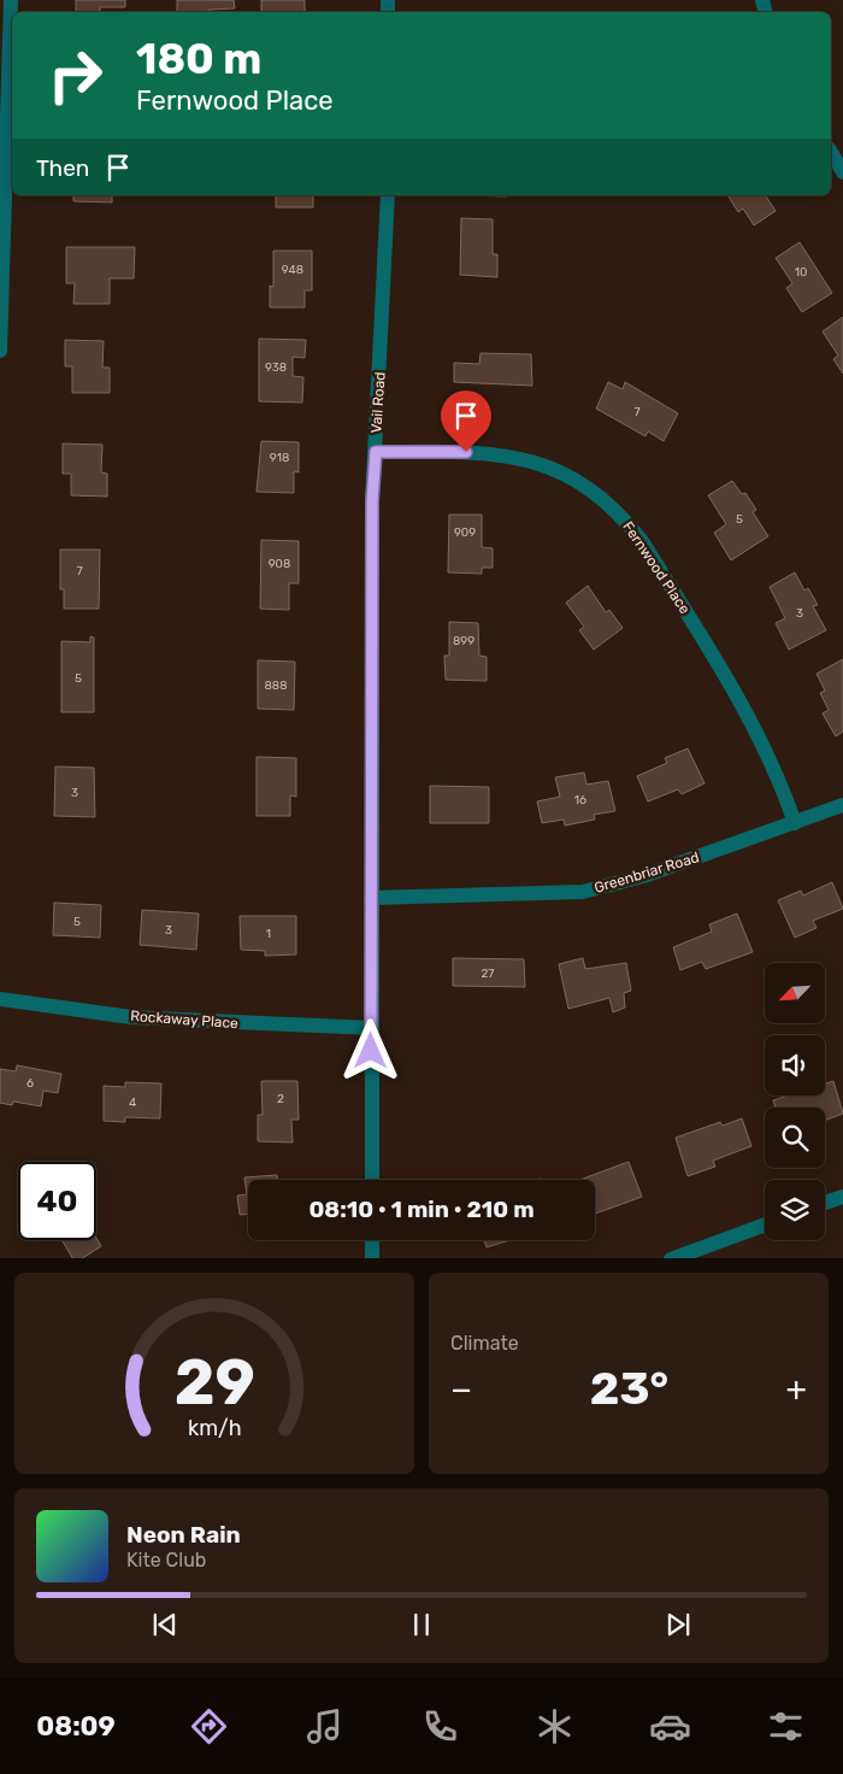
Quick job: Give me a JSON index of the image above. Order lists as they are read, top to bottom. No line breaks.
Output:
{"streets":{"street":["Vail Road","Fernwood Place","Greenbriar Road","Rockaway Place"]},"crossings":[["Vail Road","Fernwood Place"],["Vail Road","Greenbriar Road"],["Vail Road","Rockaway Place"],["Fernwood Place","Greenbriar Road"]],"house_numbers":["948","10","938","7","918","5","909","908","7","3","899","5","888","3","16","5","3","1","27","6","2","4"],"north":"bottom left","page":{"turn":["180 m","Fernwood Place"],"then":"Then","limit":"40","trip":"08:10 · 1 min · 210 m","tile":"Climate","heat":["−","23°","+"],"song":["Neon Rain","Kite Club"],"tabs":"08:09","gauge":["29","km/h"]}}
